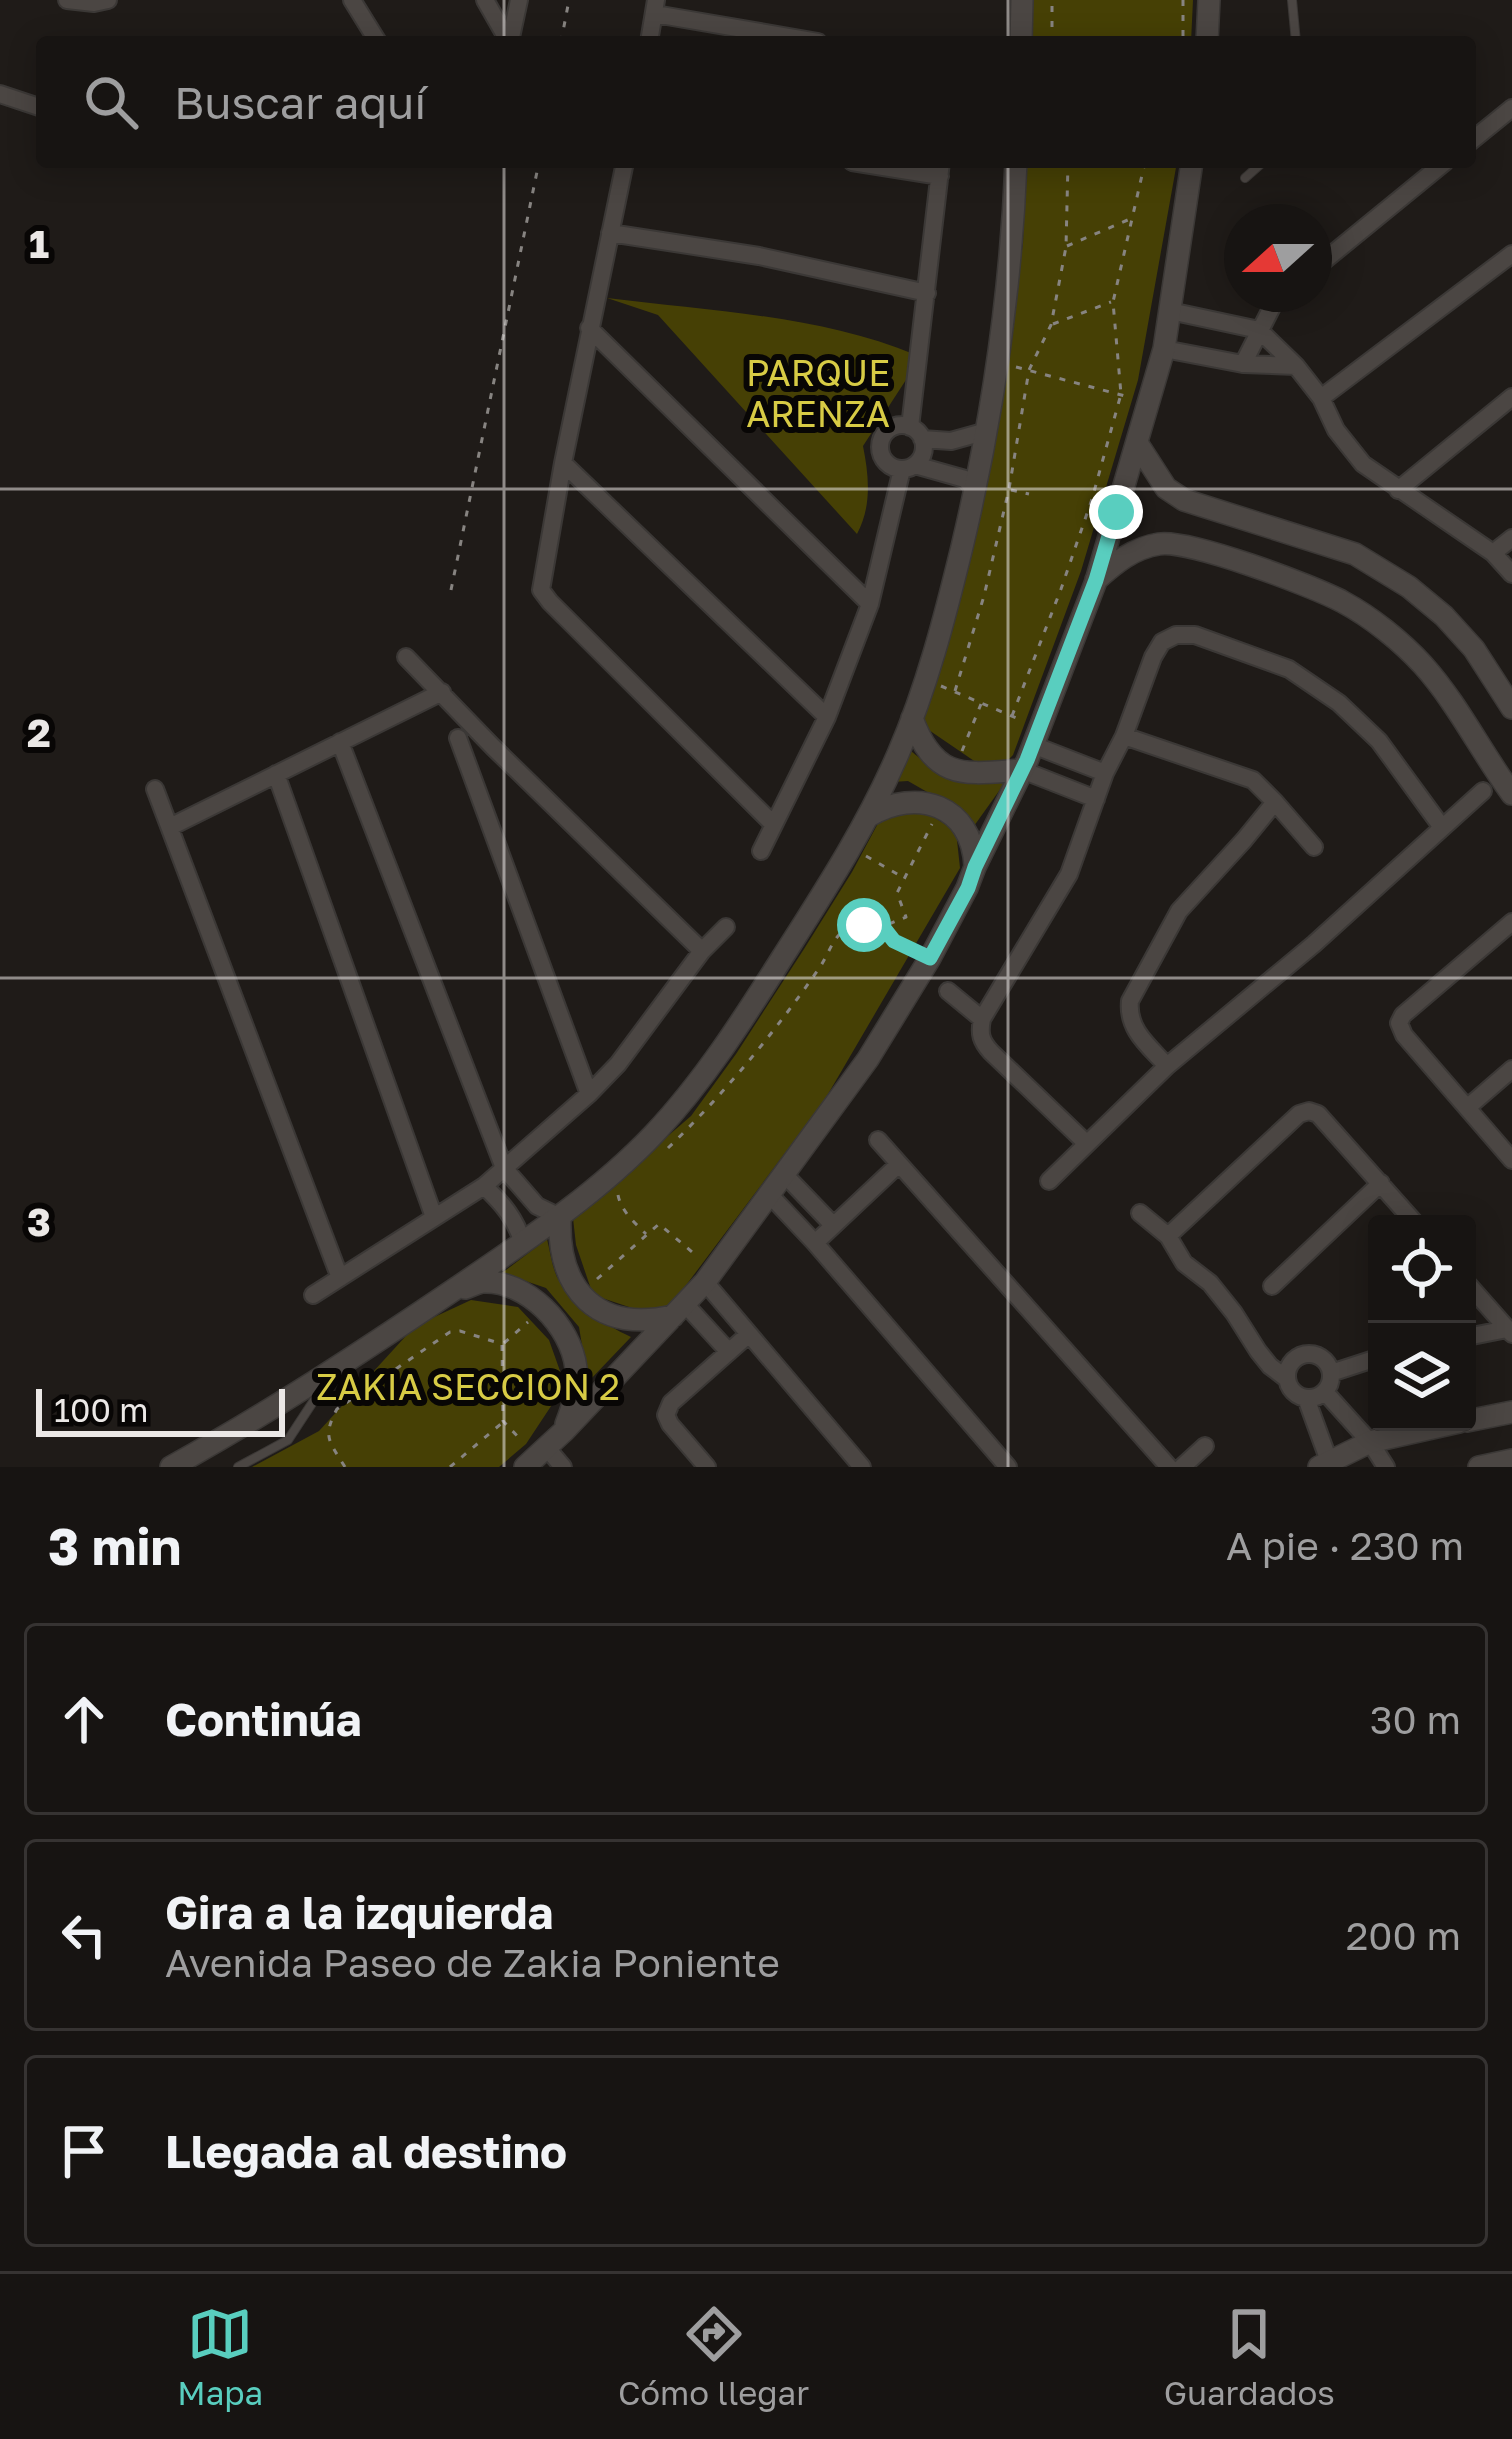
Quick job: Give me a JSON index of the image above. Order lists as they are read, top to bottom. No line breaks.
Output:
{"parks":["PARQUE ARENZA","ZAKIA SECCION 2"],"scale_bar":"100 m","north":"left","page":{"search":"Buscar aquí","scale":"100 m","heading":["3 min","A pie · 230 m"],"list":[["Continúa","30 m"],["Gira a la izquierda","Avenida Paseo de Zakia Poniente","200 m"],"Llegada al destino"],"nav":["Mapa","Cómo llegar","Guardados"]},"grid":{"rows":["1","2","3"]}}
